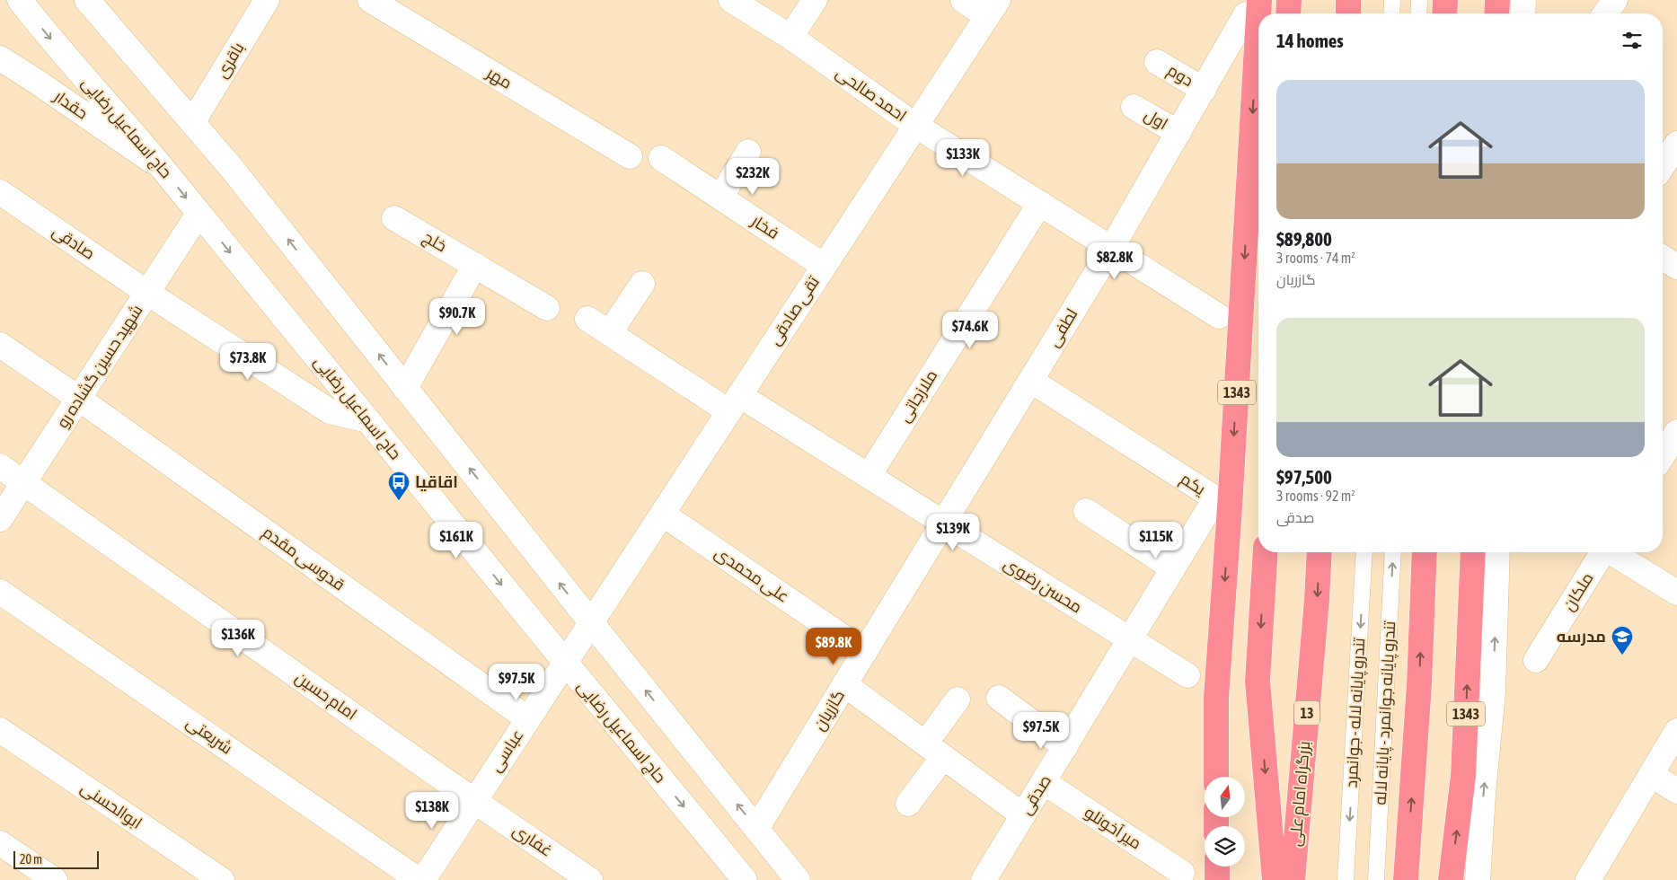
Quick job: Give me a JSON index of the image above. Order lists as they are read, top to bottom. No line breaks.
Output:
{"streets":{"highway":["1343","13","بزرگراه امام علی"],"street":["باقری","دوم","مهر","احمد صالحی","حقدار","اول","حاج اسماعیل رضایی","فخار","خلج","صادقی","تقی صادقی","لطفی","شهید حسین گشاده رو","ملازجاتی","یکم","قدوسی مقدم","علی محمدی","محسن رضوی","ملکان","امام حسین","گازریان","شریعتی","عباسی","صدقی","ابوالحسنی","میر آخونلو","غفاری"],"lane":["تندرو پایانه لاله - جوانمرد","تندرو پایانه جوانمرد - پایانه لاله"]},"crossings":[["دوم","لطفی"],["احمد صالحی","تقی صادقی"],["احمد صالحی","لطفی"],["احمد صالحی","ملازجاتی"],["حقدار","حاج اسماعیل رضایی"],["اول","لطفی"],["حاج اسماعیل رضایی","صادقی"],["حاج اسماعیل رضایی","شهید حسین گشاده رو"],["حاج اسماعیل رضایی","عباسی"],["فخار","تقی صادقی"],["صادقی","شهید حسین گشاده رو"],["تقی صادقی","علی محمدی"],["تقی صادقی","محسن رضوی"],["تقی صادقی","عباسی"],["لطفی","1343"],["لطفی","یکم"],["لطفی","محسن رضوی"],["لطفی","گازریان"],["شهید حسین گشاده رو","قدوسی مقدم"],["شهید حسین گشاده رو","امام حسین"],["ملازجاتی","محسن رضوی"],["یکم","محسن رضوی"],["یکم","صدقی"],["قدوسی مقدم","عباسی"],["علی محمدی","گازریان"],["محسن رضوی","گازریان"],["محسن رضوی","صدقی"],["امام حسین","عباسی"],["امام حسین","غفاری"],["عباسی","غفاری"],["صدقی","میر آخونلو"]],"one_way":["تندرو پایانه لاله - جوانمرد","تندرو پایانه جوانمرد - پایانه لاله"],"places":{"bus stop":["اقاقیا"],"school or university":["مدرسه"]},"scale_bar":"20 m","north":"top","page":{"heading":"14 homes","list":[{"name":"$89,800","note":"3 rooms · 74 m² · گازریان"},{"name":"$97,500","note":"3 rooms · 92 m² · صدقی"}],"price":["$133K","$232K","$82.8K","$90.7K","$74.6K","$73.8K","$139K","$161K","$115K","$136K","$89.8K","$97.5K","$97.5K","$138K"],"scale":"20 m"}}
